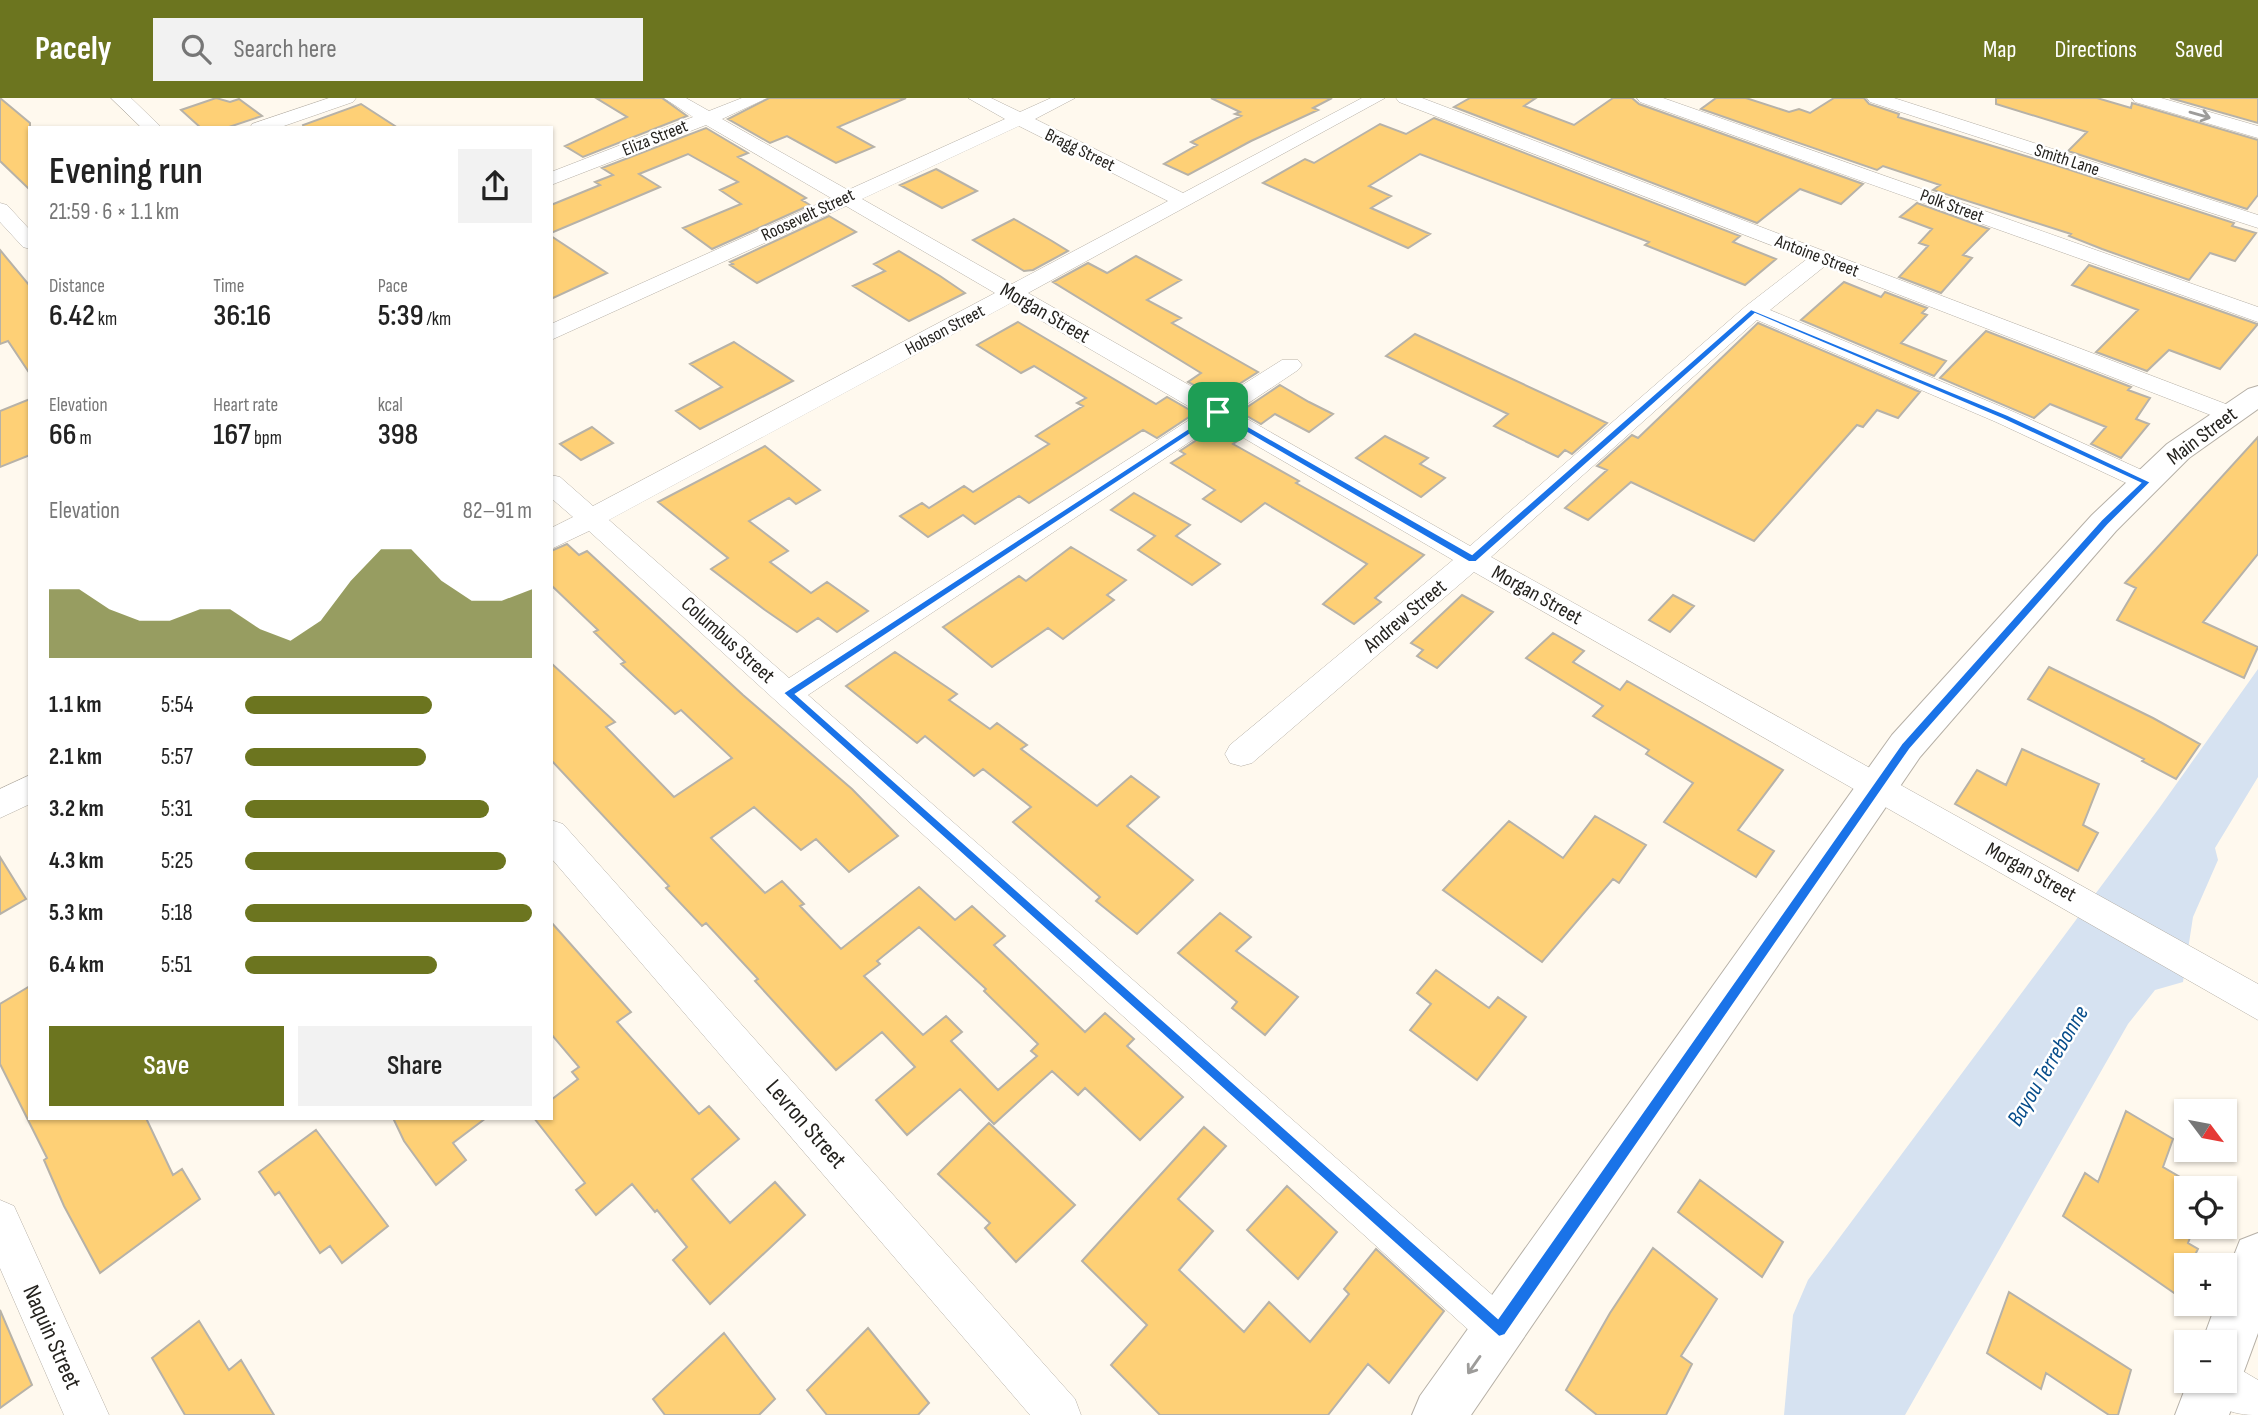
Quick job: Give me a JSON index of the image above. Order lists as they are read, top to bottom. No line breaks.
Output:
{"streets":{"main road":["Main Street"],"street":["Eliza Street","Bragg Street","Smith Lane","Polk Street","Roosevelt Street","Antoine Street","Morgan Street","Hobson Street","Andrew Street","Columbus Street","Levron Street","Naquin Street"]},"crossings":[["Eliza Street","Morgan Street"],["Bragg Street","Roosevelt Street"],["Bragg Street","Hobson Street"],["Roosevelt Street","Morgan Street"],["Antoine Street","Main Street"],["Antoine Street","Andrew Street"],["Morgan Street","Hobson Street"],["Morgan Street","Main Street"],["Morgan Street","Andrew Street"],["Hobson Street","Columbus Street"],["Main Street","Columbus Street"]],"water":["Bayou Terrebonne"],"north":"bottom right","page":{"header":"Pacely","search":"Search here","nav":["Map","Directions","Saved"],"heading":["Evening run","21:59 · 6 × 1.1 km"],"stats":[["Distance","6.42 km"],["Time","36:16"],["Pace","5:39 /km"],["Elevation","66 m"],["Heart rate","167 bpm"],["kcal","398"]],"chart":["Elevation","82–91 m"],"list":[{"name":"1.1 km","note":"5:54"},{"name":"2.1 km","note":"5:57"},{"name":"3.2 km","note":"5:31"},{"name":"4.3 km","note":"5:25"},{"name":"5.3 km","note":"5:18"},{"name":"6.4 km","note":"5:51"}],"buttons":["Save","Share"],"map_buttons":["+","−"]}}
